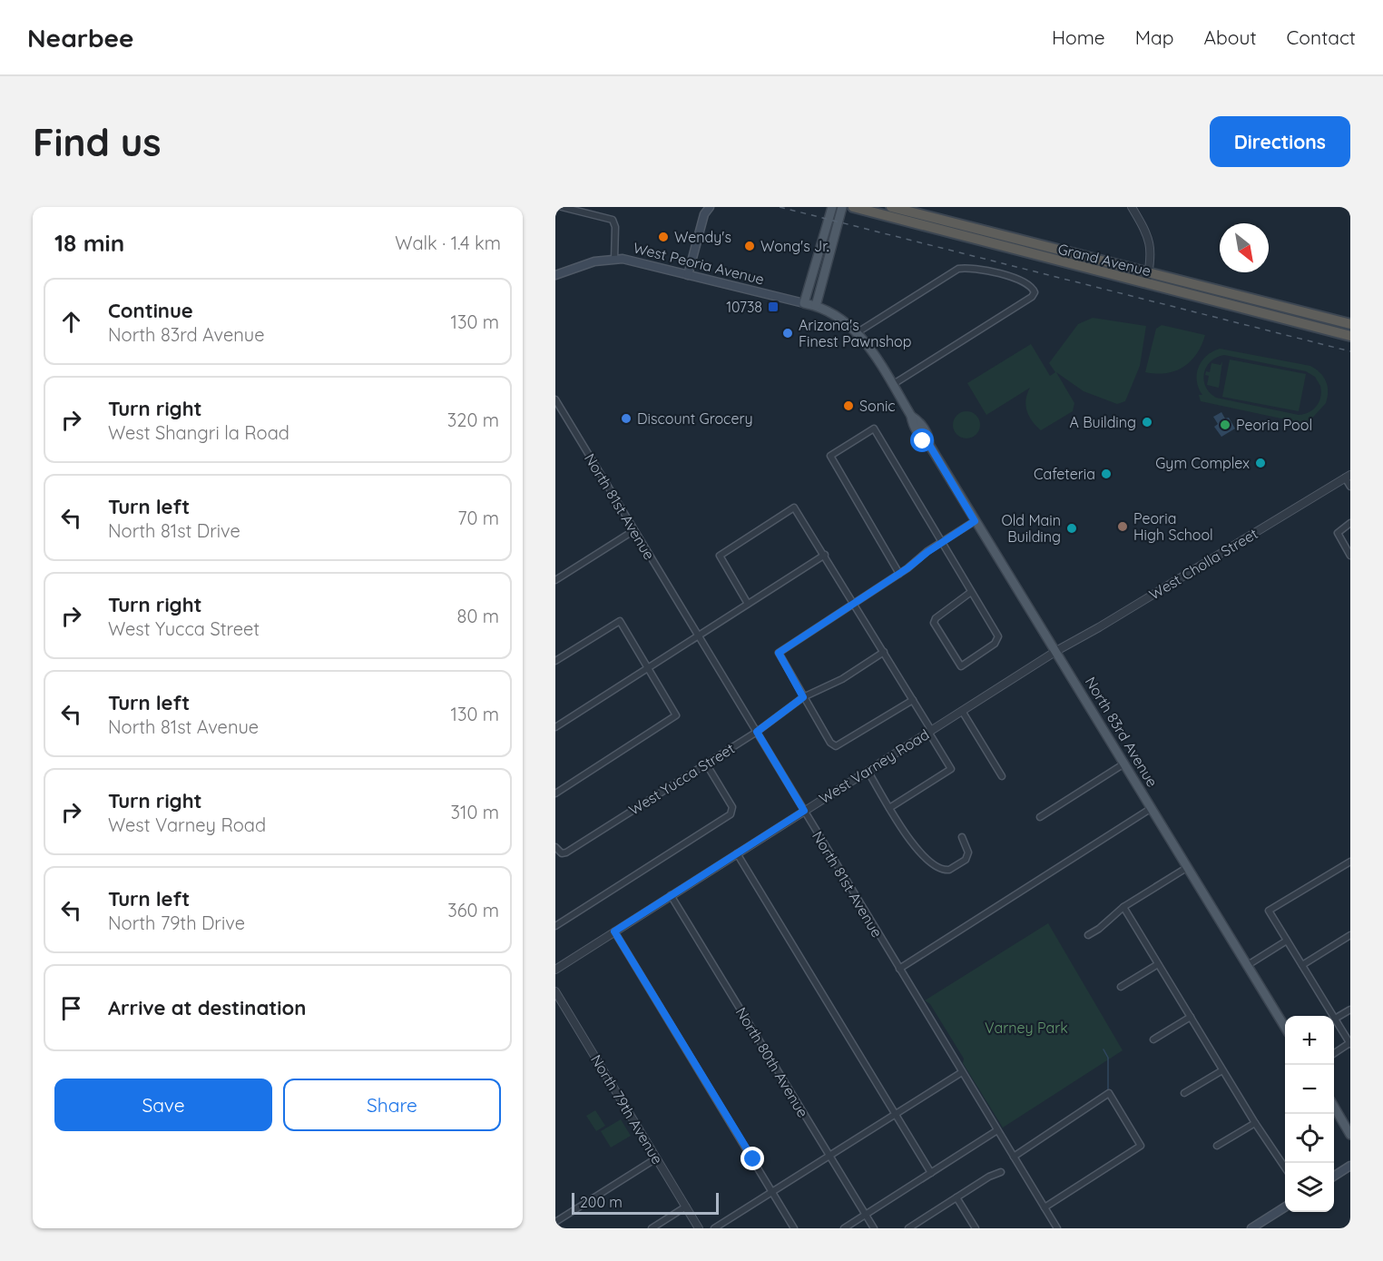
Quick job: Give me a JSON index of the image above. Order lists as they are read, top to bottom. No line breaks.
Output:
{"streets":{"highway":["Grand Avenue"],"main road":["West Peoria Avenue","North 83rd Avenue"],"street":["North 81st Avenue","West Cholla Street","West Varney Road","West Yucca Street","North 80th Avenue","North 79th Avenue"]},"crossings":[["West Peoria Avenue","North 83rd Avenue"],["North 81st Avenue","West Varney Road"],["North 81st Avenue","West Yucca Street"],["West Cholla Street","North 83rd Avenue"],["West Cholla Street","West Varney Road"],["North 83rd Avenue","West Varney Road"],["West Varney Road","North 80th Avenue"]],"parks":["Varney Park"],"places":{"other":["Wendy's","Wong's Jr.","Arizona's Finest Pawnshop","Sonic","Discount Grocery","A Building","Peoria Pool","Gym Complex","Cafeteria","Peoria High School","Old Main Building"],"transit":["10738"]},"scale_bar":"200 m","north":"bottom right","page":{"header":"Nearbee","nav":["Home","Map","About","Contact"],"buttons":["Directions",["Save","Share"]],"title":"Find us","heading":["18 min","Walk · 1.4 km"],"list":[["Continue","North 83rd Avenue","130 m"],["Turn right","West Shangri la Road","320 m"],["Turn left","North 81st Drive","70 m"],["Turn right","West Yucca Street","80 m"],["Turn left","North 81st Avenue","130 m"],["Turn right","West Varney Road","310 m"],["Turn left","North 79th Drive","360 m"],"Arrive at destination"],"map_buttons":["+","−"],"scale":"200 m"}}
